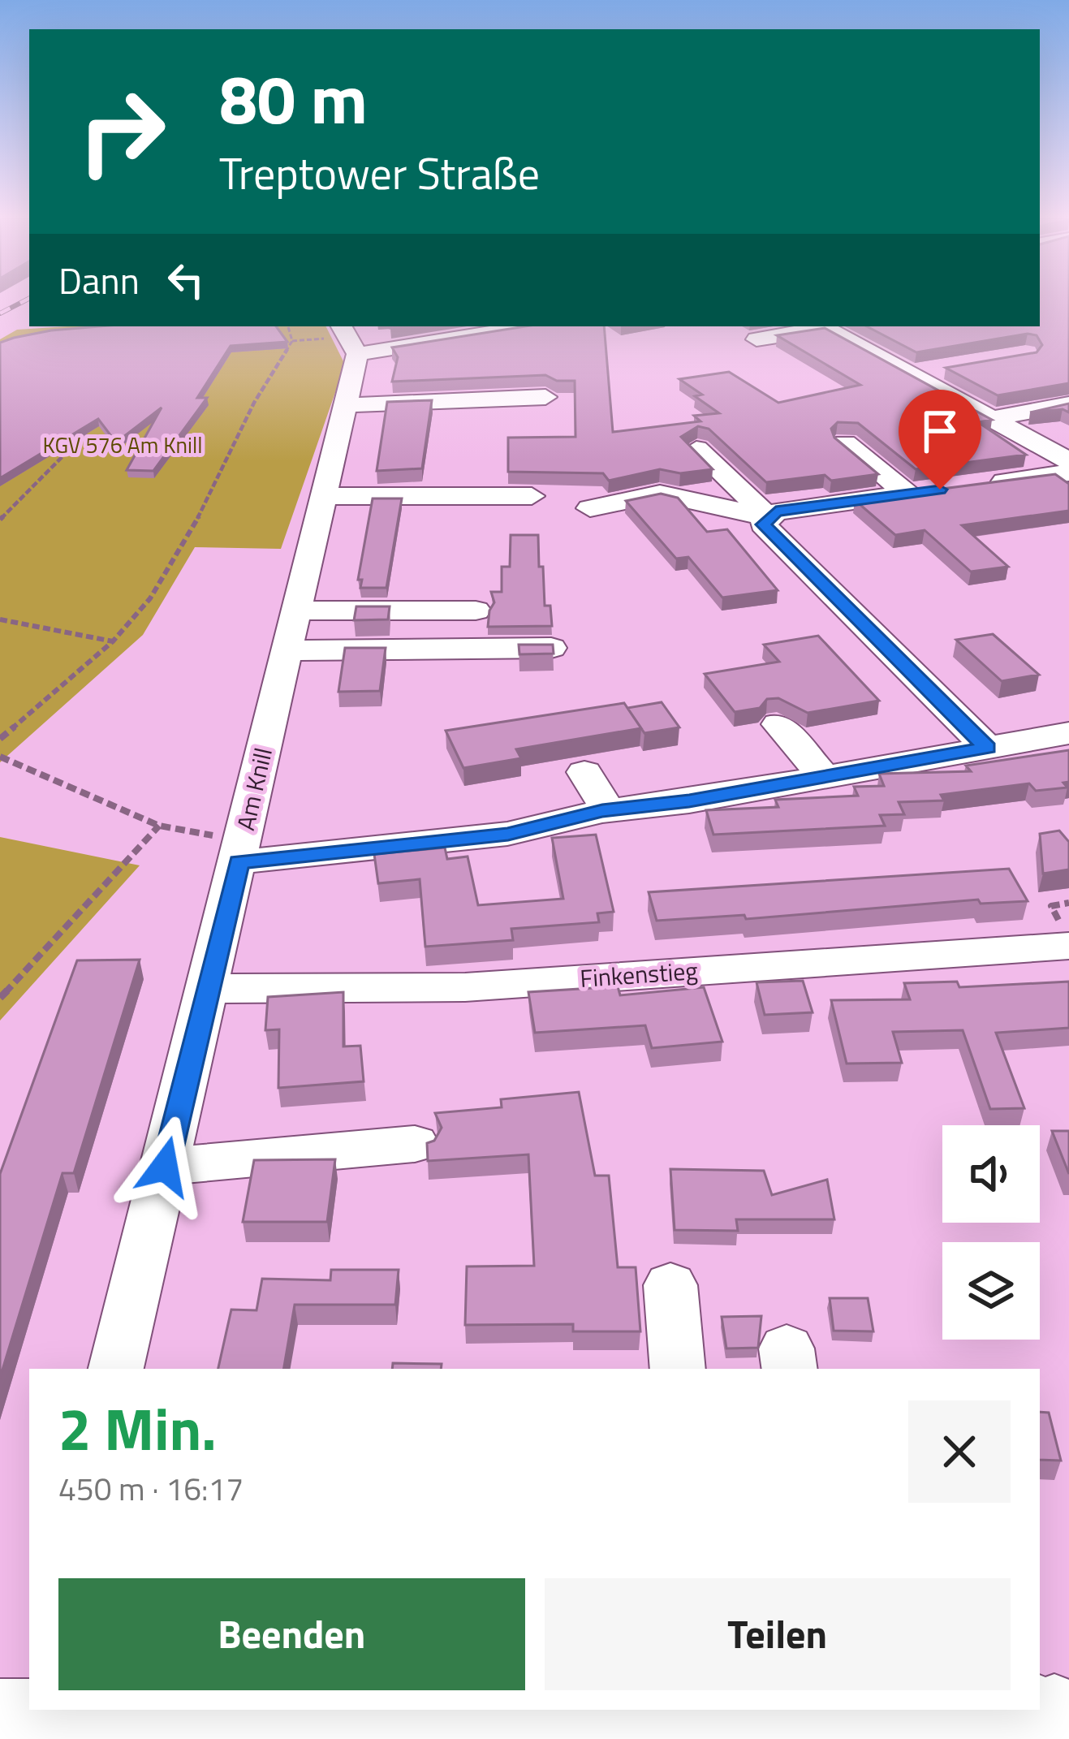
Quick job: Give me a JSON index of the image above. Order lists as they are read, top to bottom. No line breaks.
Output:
{"streets":{"street":["Am Knill","Finkenstieg"]},"crossings":[["Am Knill","Finkenstieg"]],"parks":["KGV 576 Am Knill"],"page":{"turn":["80 m","Treptower Straße"],"then":"Dann","heading":["2 Min.","450 m · 16:17"],"buttons":["Beenden","Teilen"]}}
